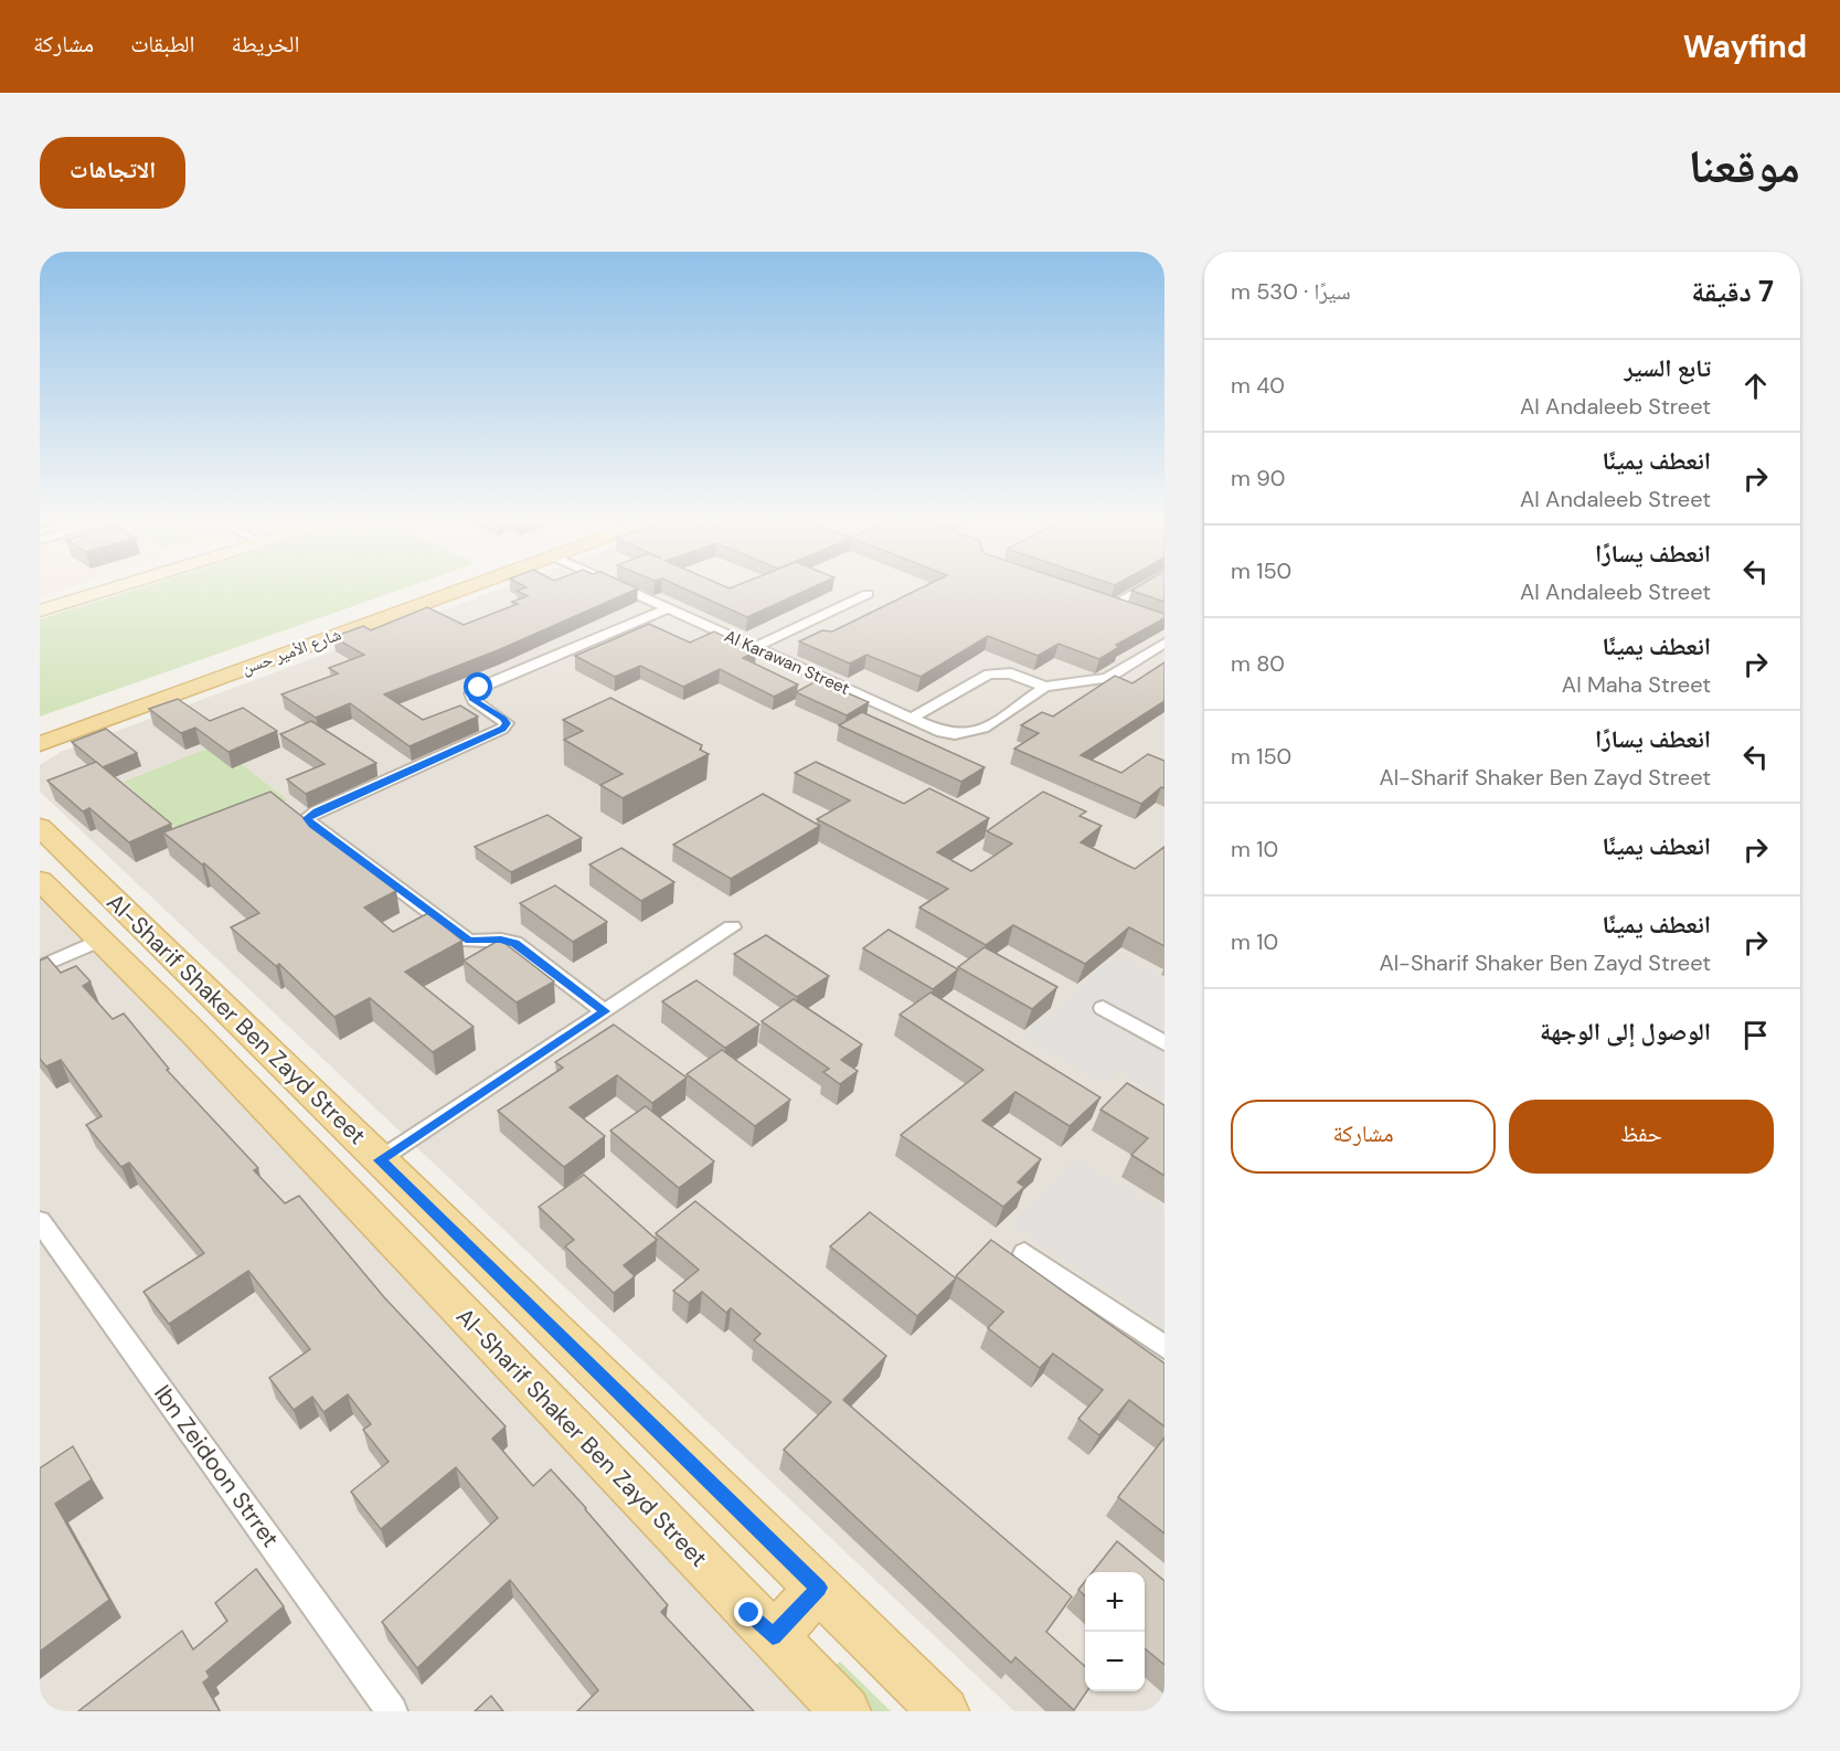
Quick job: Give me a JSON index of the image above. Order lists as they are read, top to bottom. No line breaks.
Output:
{"streets":{"main road":["شارع الأمير حسن","Al-Sharif Shaker Ben Zayd Street"],"street":["Al Karawan Street","Ibn Zeidoon Strret"]},"page":{"header":"Wayfind","nav":["الخريطة","الطبقات","مشاركة"],"title":"موقعنا","buttons":["الاتجاهات",["حفظ","مشاركة"]],"heading":["7 دقيقة","سيرًا · 530 m"],"list":[["تابع السير","Al Andaleeb Street","40 m"],["انعطف يمينًا","Al Andaleeb Street","90 m"],["انعطف يسارًا","Al Andaleeb Street","150 m"],["انعطف يمينًا","Al Maha Street","80 m"],["انعطف يسارًا","Al-Sharif Shaker Ben Zayd Street","150 m"],["انعطف يمينًا","10 m"],["انعطف يمينًا","Al-Sharif Shaker Ben Zayd Street","10 m"],"الوصول إلى الوجهة"],"map_buttons":["+","−"]}}
